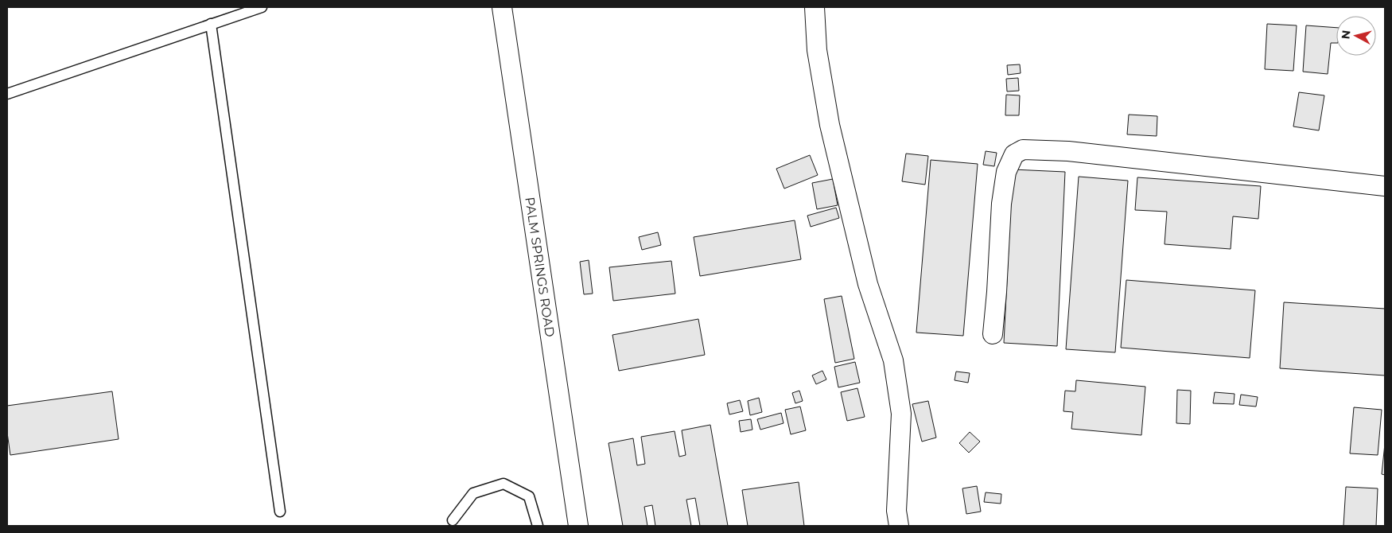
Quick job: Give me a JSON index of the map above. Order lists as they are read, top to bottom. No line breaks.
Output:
{"streets":{"street":["PALM SPRINGS ROAD"]},"north":"left"}
